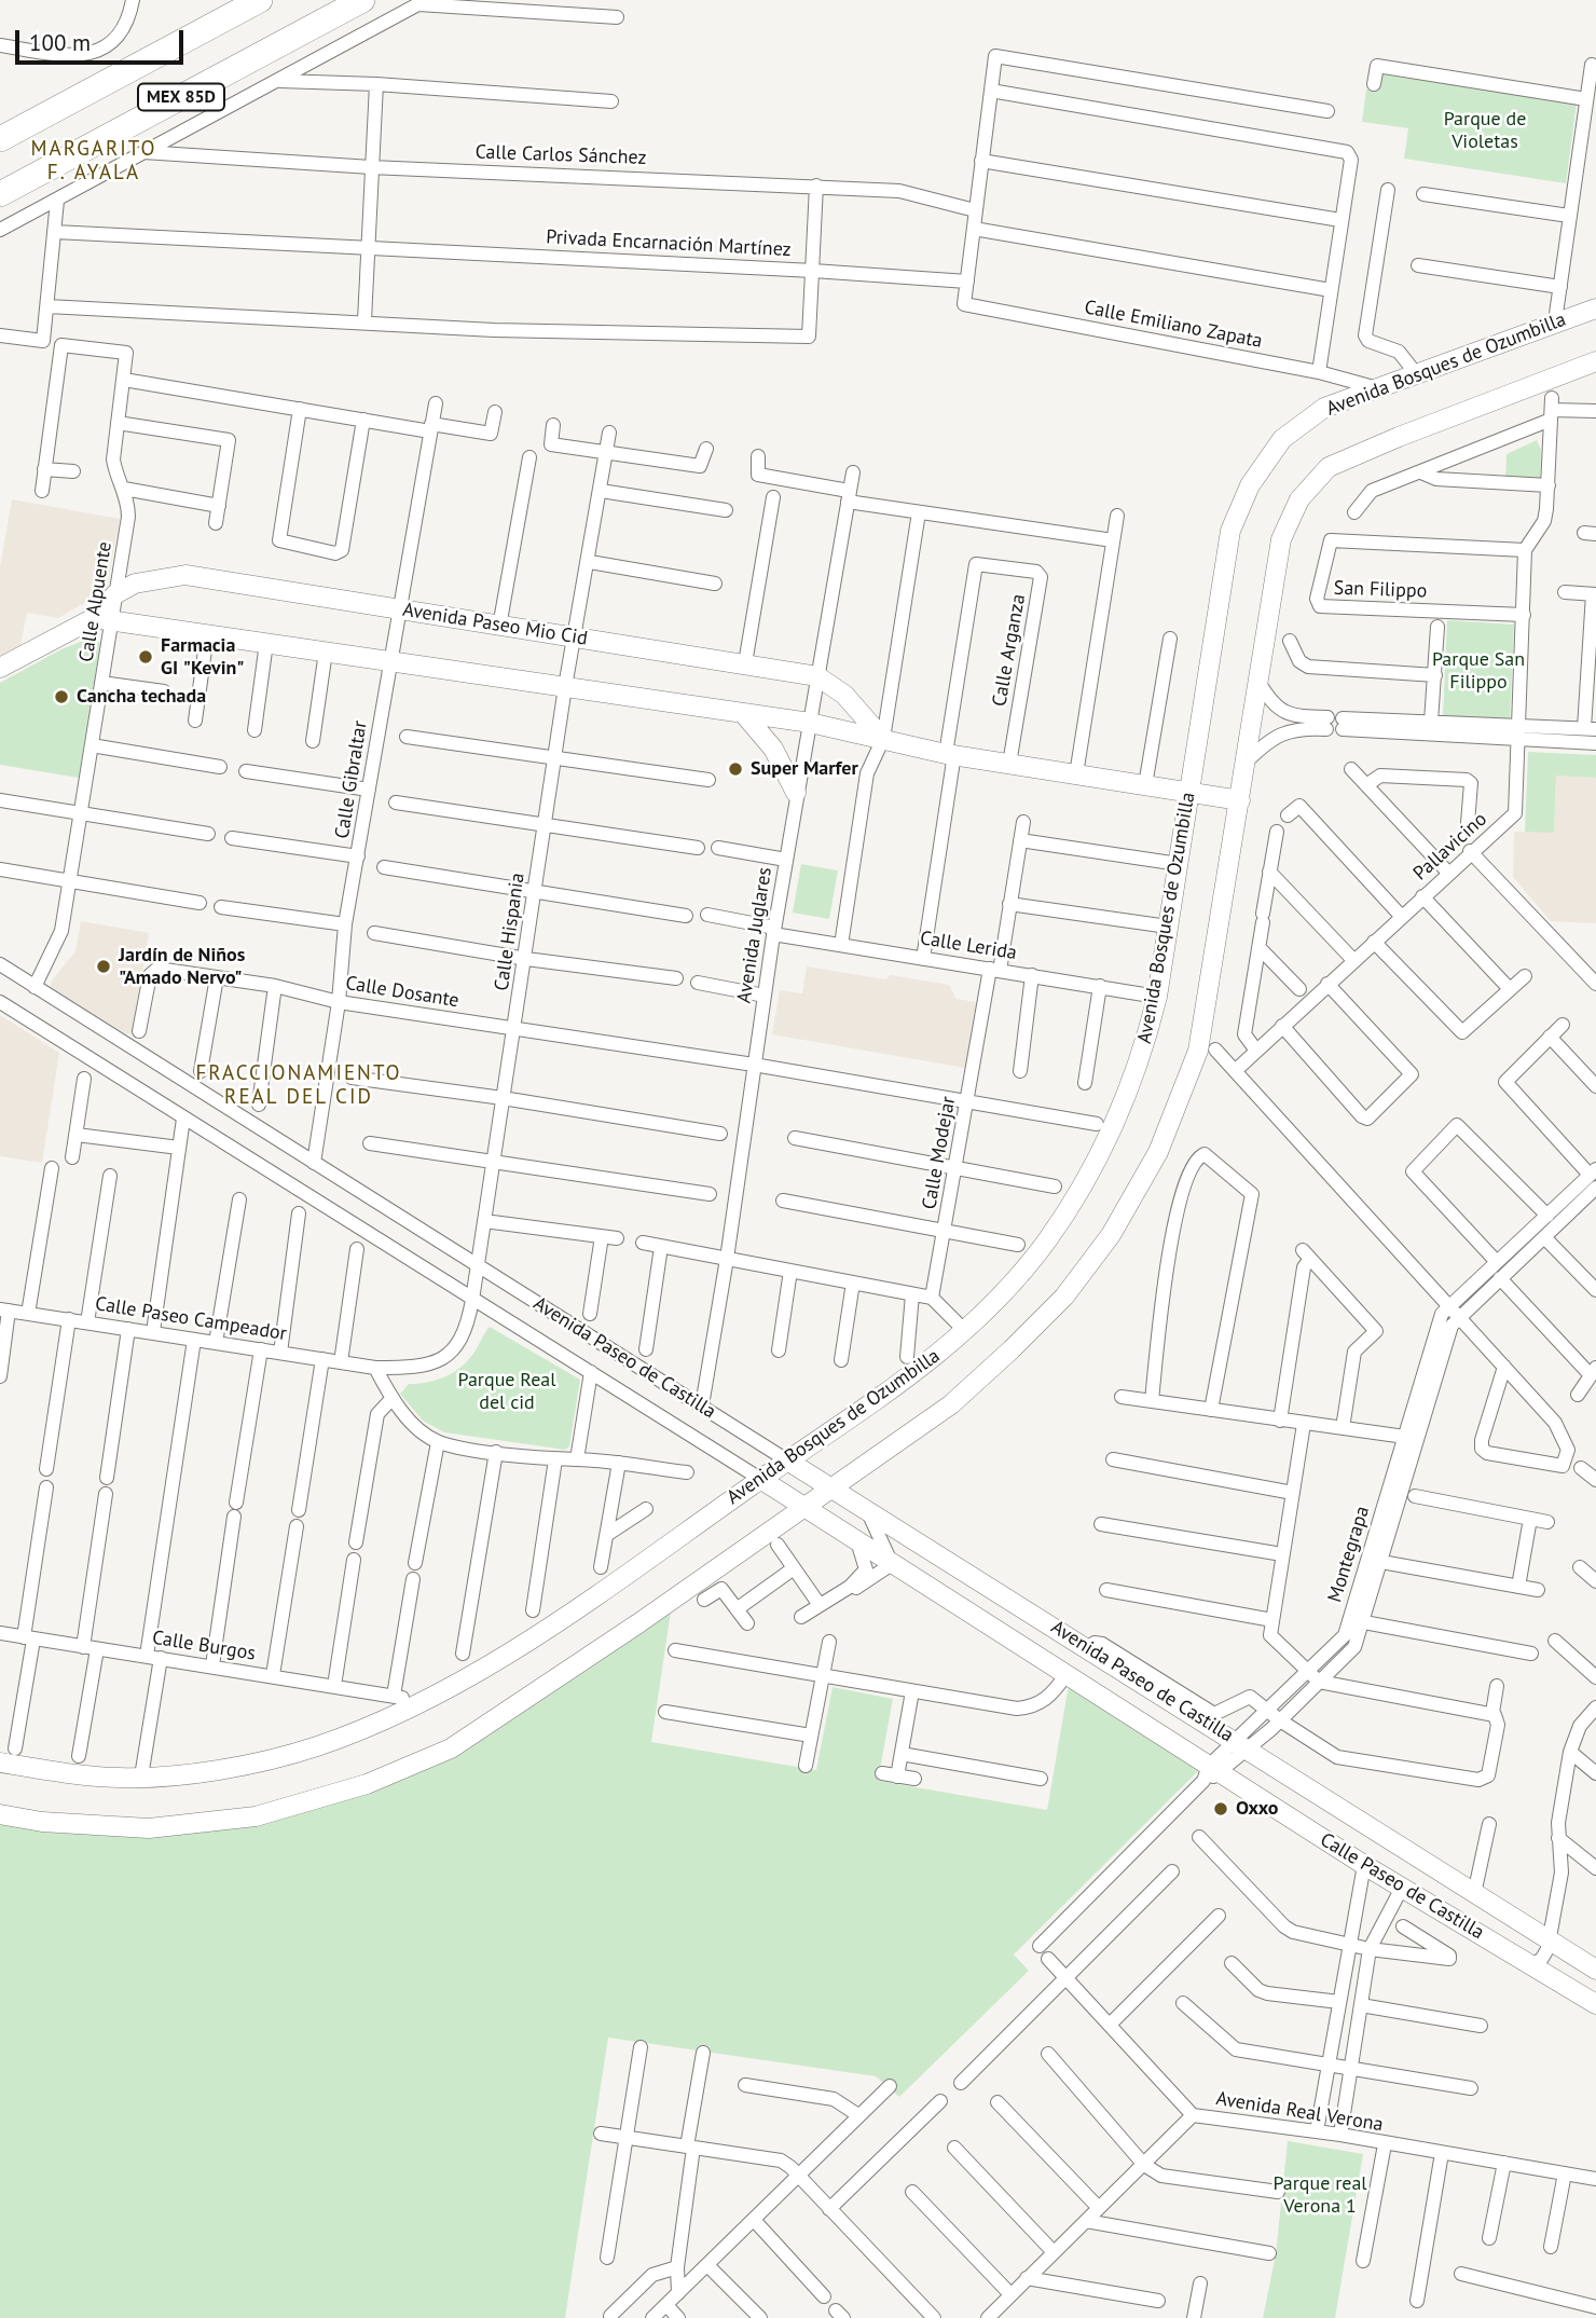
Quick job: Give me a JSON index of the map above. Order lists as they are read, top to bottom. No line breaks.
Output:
{"streets":{"highway":["MEX 85D"],"main road":["Avenida Bosques de Ozumbilla","Avenida Paseo Mio Cid","Avenida Paseo de Castilla","Calle Paseo de Castilla"],"street":["Calle Carlos Sánchez","Privada Encarnación Martínez","Calle Emiliano Zapata","San Filippo","Calle Alpuente","Calle Arganza","Calle Gibraltar","Pallavicino","Calle Hispania","Avenida Juglares","Calle Lerida","Calle Dosante","Calle Modejar","Calle Paseo Campeador","Montegrapa","Calle Burgos","Avenida Real Verona"]},"crossings":[["Privada Encarnación Martínez","Calle Emiliano Zapata"],["Calle Emiliano Zapata","Avenida Bosques de Ozumbilla"],["Avenida Bosques de Ozumbilla","Calle Lerida"],["Avenida Bosques de Ozumbilla","Avenida Paseo de Castilla"],["San Filippo","Pallavicino"],["Calle Alpuente","Avenida Paseo Mio Cid"],["Calle Alpuente","Avenida Paseo de Castilla"],["Avenida Paseo Mio Cid","Calle Gibraltar"],["Avenida Paseo Mio Cid","Calle Hispania"],["Avenida Paseo Mio Cid","Avenida Juglares"],["Calle Arganza","Calle Lerida"],["Calle Gibraltar","Calle Dosante"],["Calle Gibraltar","Avenida Paseo de Castilla"],["Calle Hispania","Calle Dosante"],["Calle Hispania","Calle Paseo Campeador"],["Calle Hispania","Avenida Paseo de Castilla"],["Avenida Juglares","Calle Lerida"],["Avenida Juglares","Calle Dosante"],["Avenida Juglares","Avenida Paseo de Castilla"],["Calle Lerida","Calle Modejar"],["Calle Dosante","Calle Modejar"],["Avenida Paseo de Castilla","Montegrapa"],["Avenida Paseo de Castilla","Calle Paseo de Castilla"],["Montegrapa","Calle Paseo de Castilla"]],"districts":["MARGARITO F. AYALA","FRACCIONAMIENTO REAL DEL CID"],"parks":["Parque de Violetas","Parque San Filippo","Parque Real del cid","Parque real Verona 1"],"places":["Farmacia GI \"Kevin\"","Cancha techada","Super Marfer","Jardín de Niños \"Amado Nervo\"","Oxxo"],"scale_bar":"100 m"}
